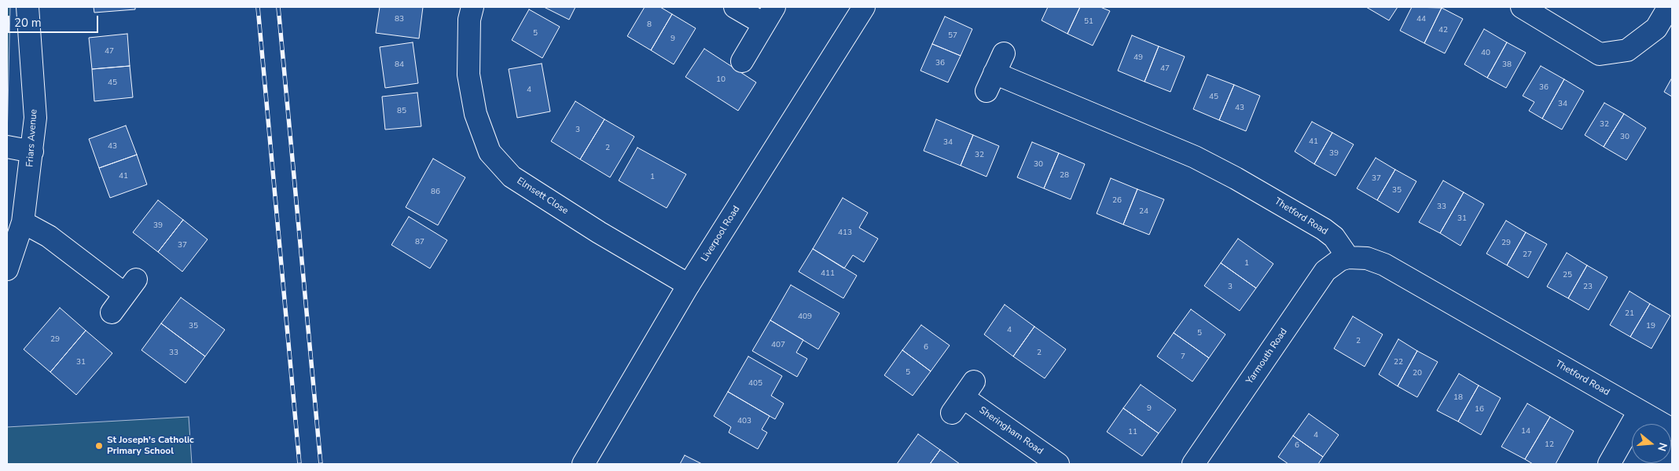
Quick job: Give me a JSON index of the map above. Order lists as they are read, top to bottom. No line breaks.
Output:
{"streets":{"main road":["Friars Avenue","Elmsett Close","Thetford Road","Liverpool Road","Yarmouth Road","Sheringham Road"]},"crossings":[["Elmsett Close","Liverpool Road"],["Thetford Road","Yarmouth Road"]],"places":["St Joseph's Catholic Primary School"],"house_numbers":["83","44","51","8","42","5","57","9","47","40","49","36","84","38","47","10","45","36","4","45","34","43","85","32","3","30","41","34","43","2","39","32","30","28","41","1","37","35","86","26","33","24","31","39","413","87","29","37","27","1","411","25","3","23","21","409","35","19","4","5","29","2","407","6","33","2","7","31","22","5","20","405","18","9","16","403","14","11","4","12","6"],"scale_bar":"20 m","north":"right"}
